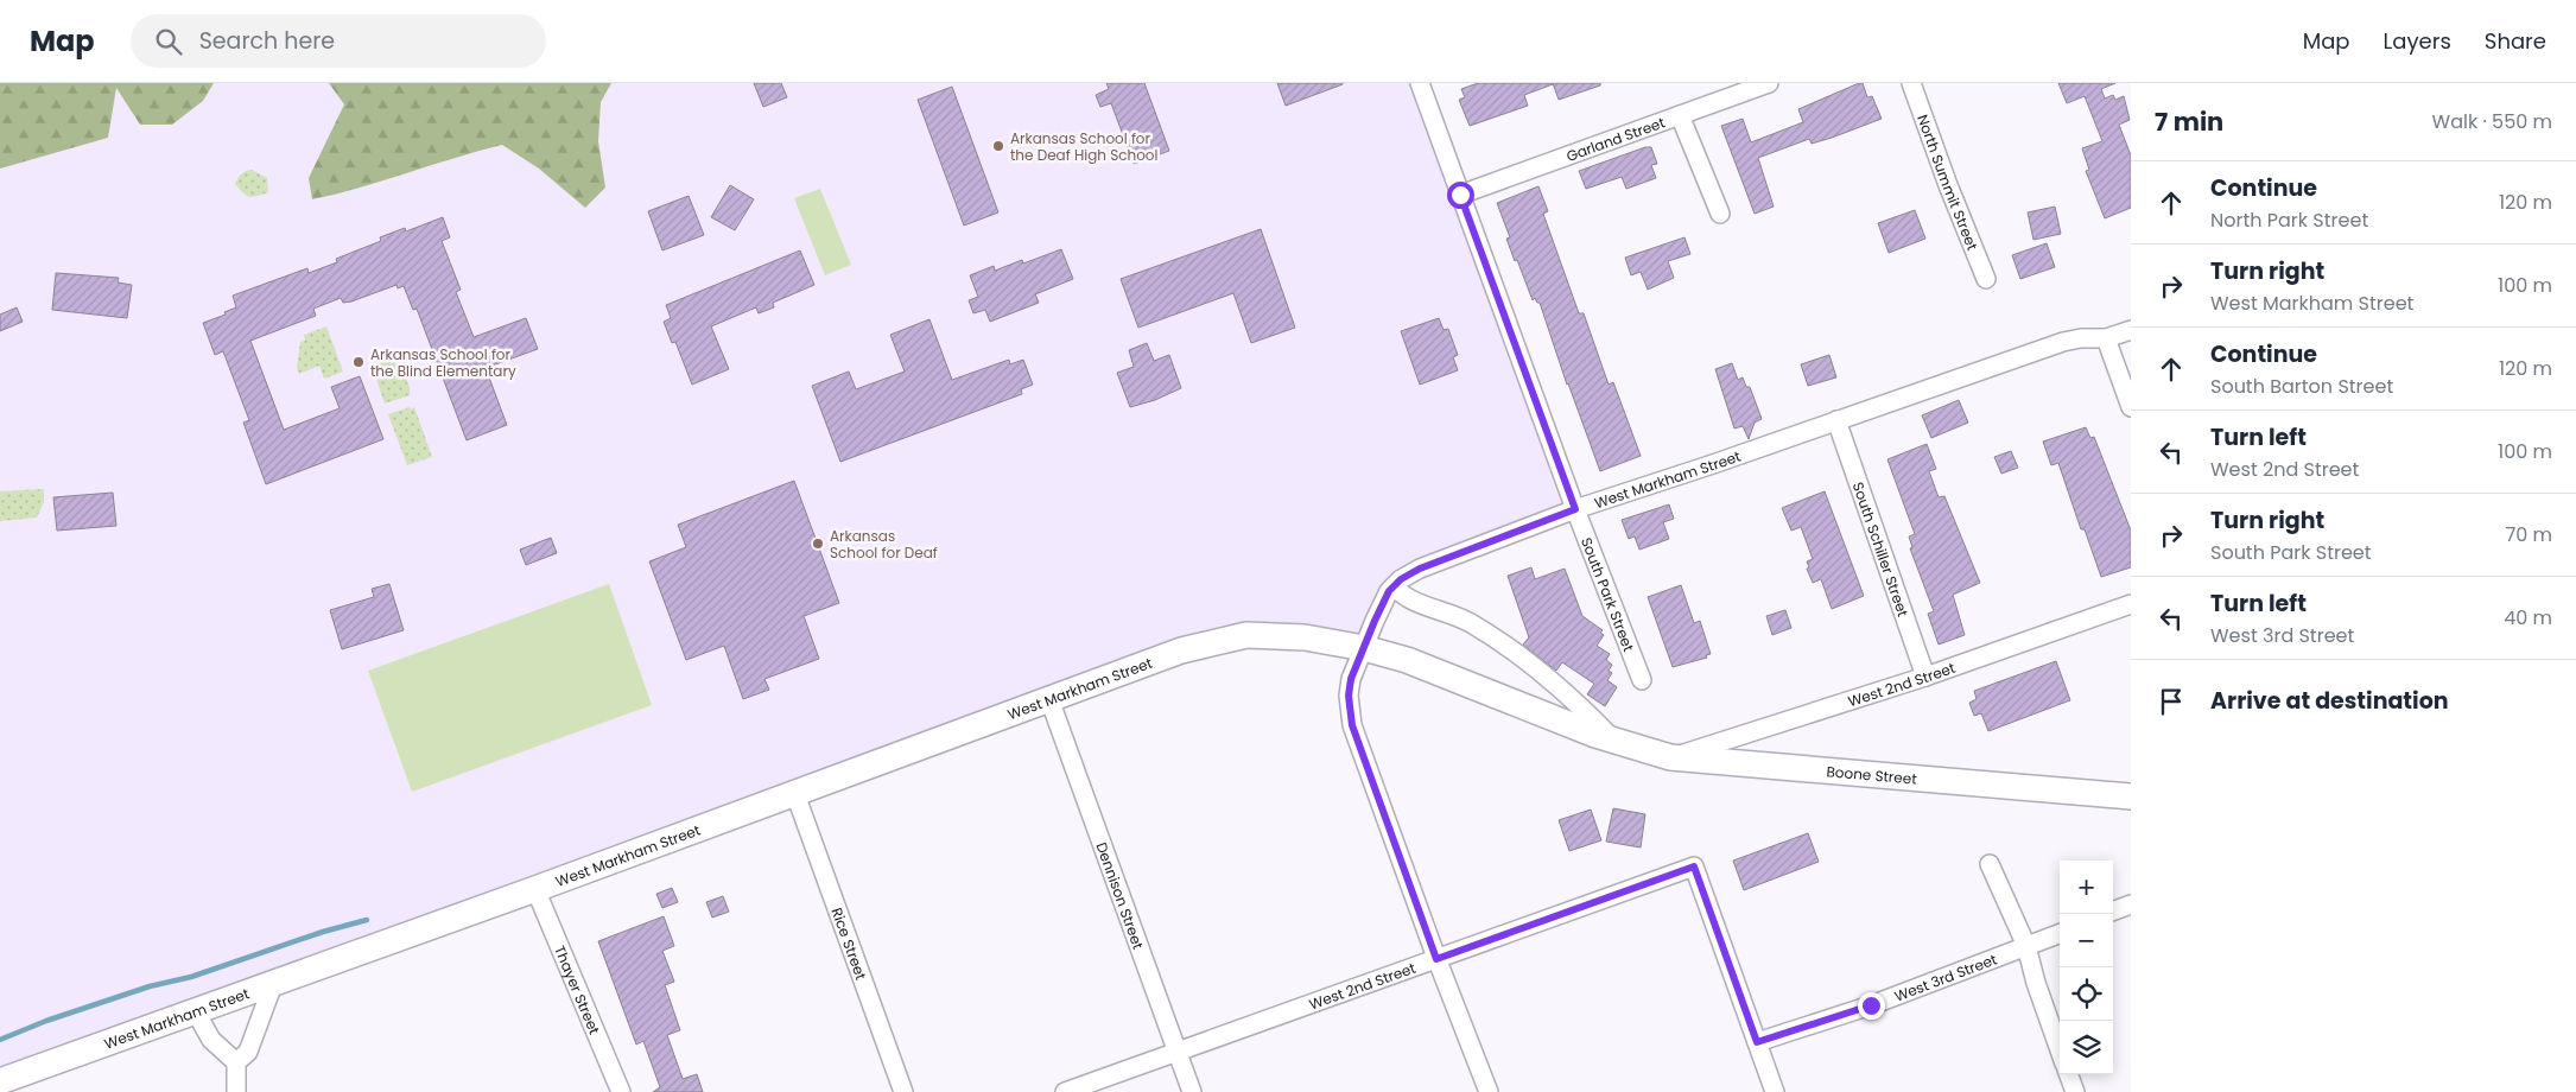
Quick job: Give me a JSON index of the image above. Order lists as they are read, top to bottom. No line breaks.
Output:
{"streets":{"main road":["West Markham Street","Boone Street"],"street":["Garland Street","North Summit Street","South Schiller Street","South Park Street","West 2nd Street","Dennison Street","Rice Street","West 3rd Street","Thayer Street"]},"crossings":[["Garland Street","South Park Street"],["West Markham Street","South Schiller Street"],["West Markham Street","South Park Street"],["West Markham Street","Boone Street"],["West Markham Street","Dennison Street"],["West Markham Street","Rice Street"],["West Markham Street","Thayer Street"],["South Schiller Street","West 2nd Street"],["West 2nd Street","Boone Street"],["West 2nd Street","Dennison Street"],["West 2nd Street","West 3rd Street"]],"places":["Arkansas School for the Deaf High School","Arkansas School for the Blind Elementary","Arkansas School for Deaf"],"page":{"header":"Map","search":"Search here","nav":["Map","Layers","Share"],"heading":["7 min","Walk · 550 m"],"list":[["Continue","North Park Street","120 m"],["Turn right","West Markham Street","100 m"],["Continue","South Barton Street","120 m"],["Turn left","West 2nd Street","100 m"],["Turn right","South Park Street","70 m"],["Turn left","West 3rd Street","40 m"],"Arrive at destination"],"map_buttons":["+","−"]}}
